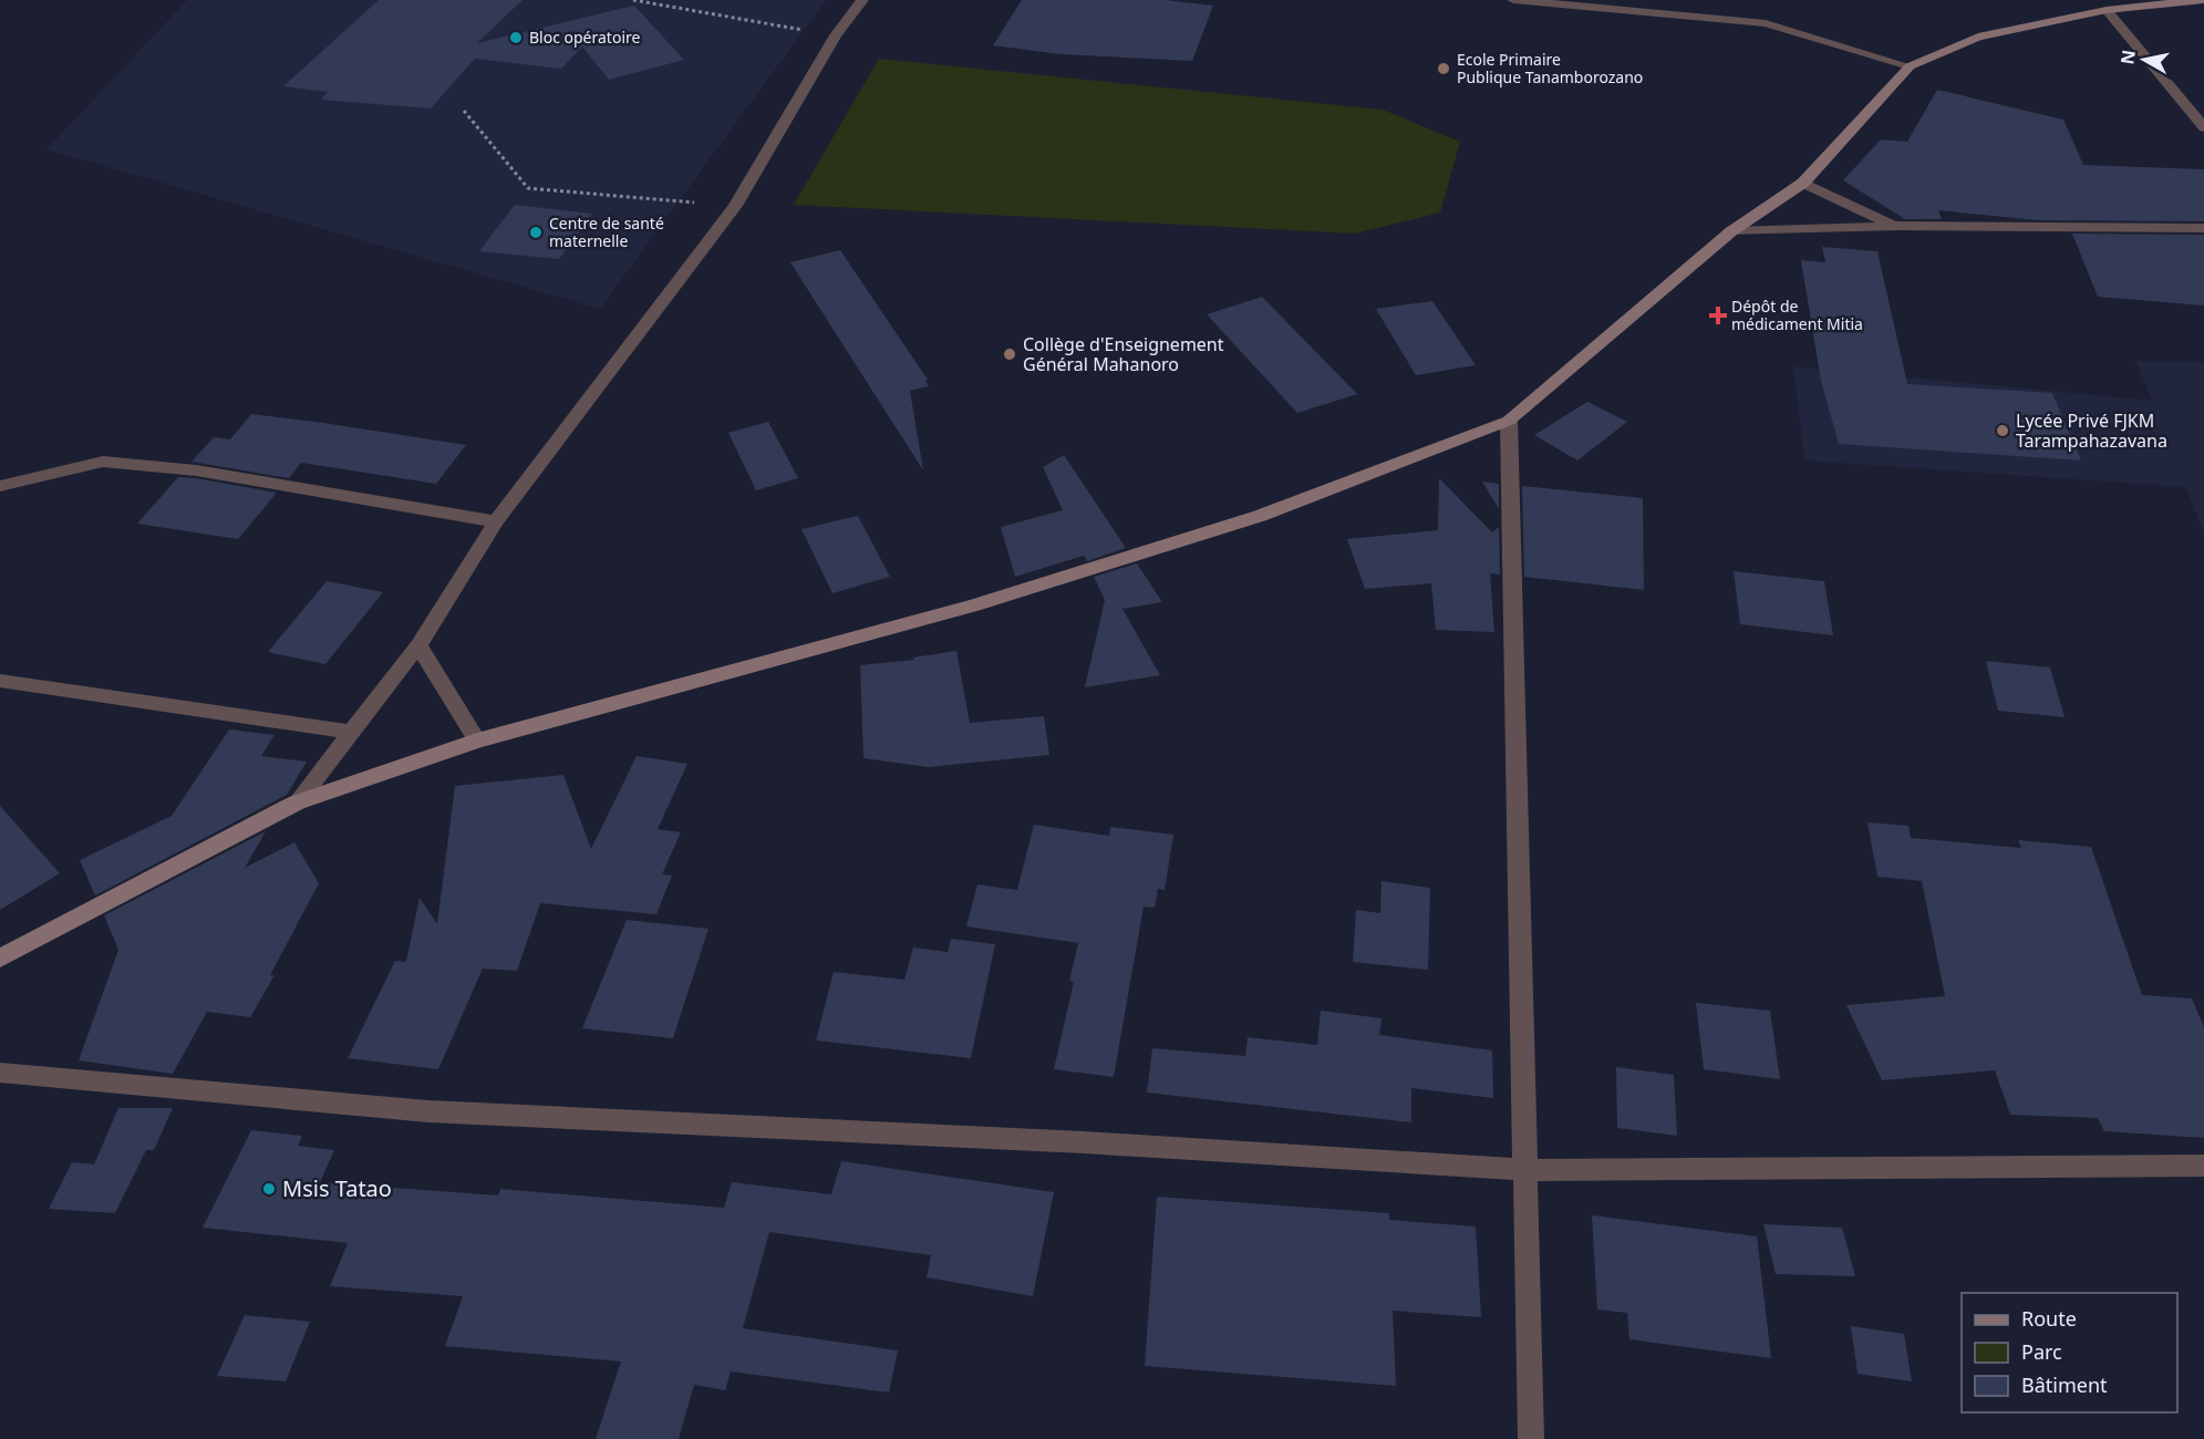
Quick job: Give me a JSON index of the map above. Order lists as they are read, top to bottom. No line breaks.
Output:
{"places":{"other":["Bloc opératoire","Ecole Primaire Publique Tanamborozano","Centre de santé maternelle","Collège d'Enseignement Général Mahanoro","Lycée Privé FJKM Tarampahazavana","Msis Tatao"],"health":["Dépôt de médicament Mitia"]},"legend":["Route","Parc","Bâtiment"],"north":"left"}
